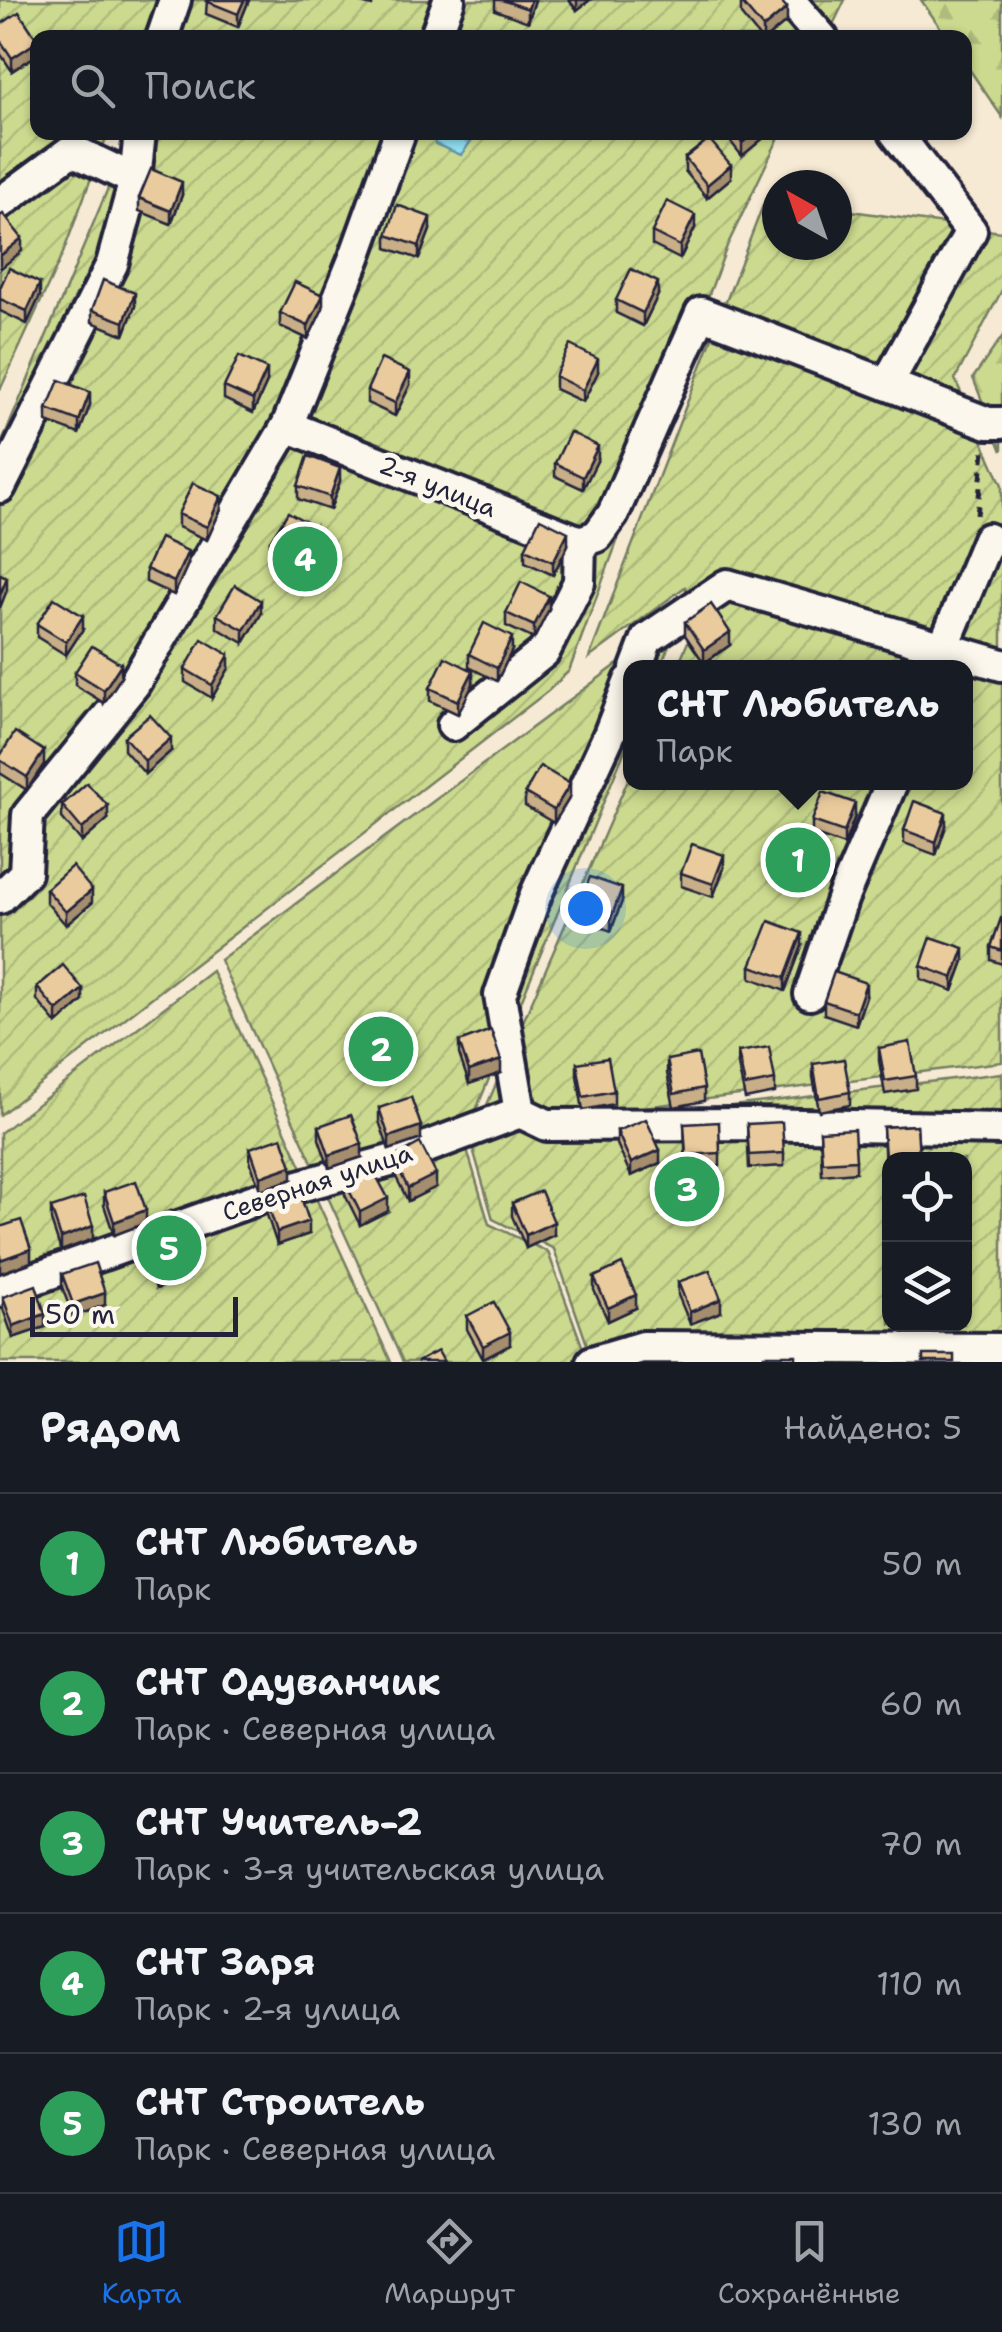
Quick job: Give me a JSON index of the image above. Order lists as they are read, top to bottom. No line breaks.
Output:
{"streets":{"street":["2-я улица","Северная улица"]},"scale_bar":"50 m","north":"top left","page":{"search":"Поиск","pins":["4","1","2","3","5"],"popup":["СНТ Любитель","Парк"],"scale":"50 m","heading":["Рядом","Найдено: 5"],"list":[{"mark":"1","name":"СНТ Любитель","note":"Парк","value":"50 m"},{"mark":"2","name":"СНТ Одуванчик","note":"Парк · Северная улица","value":"60 m"},{"mark":"3","name":"СНТ Учитель-2","note":"Парк · 3-я учительская улица","value":"70 m"},{"mark":"4","name":"СНТ Заря","note":"Парк · 2-я улица","value":"110 m"},{"mark":"5","name":"СНТ Строитель","note":"Парк · Северная улица","value":"130 m"}],"nav":["Карта","Маршрут","Сохранённые"]}}
